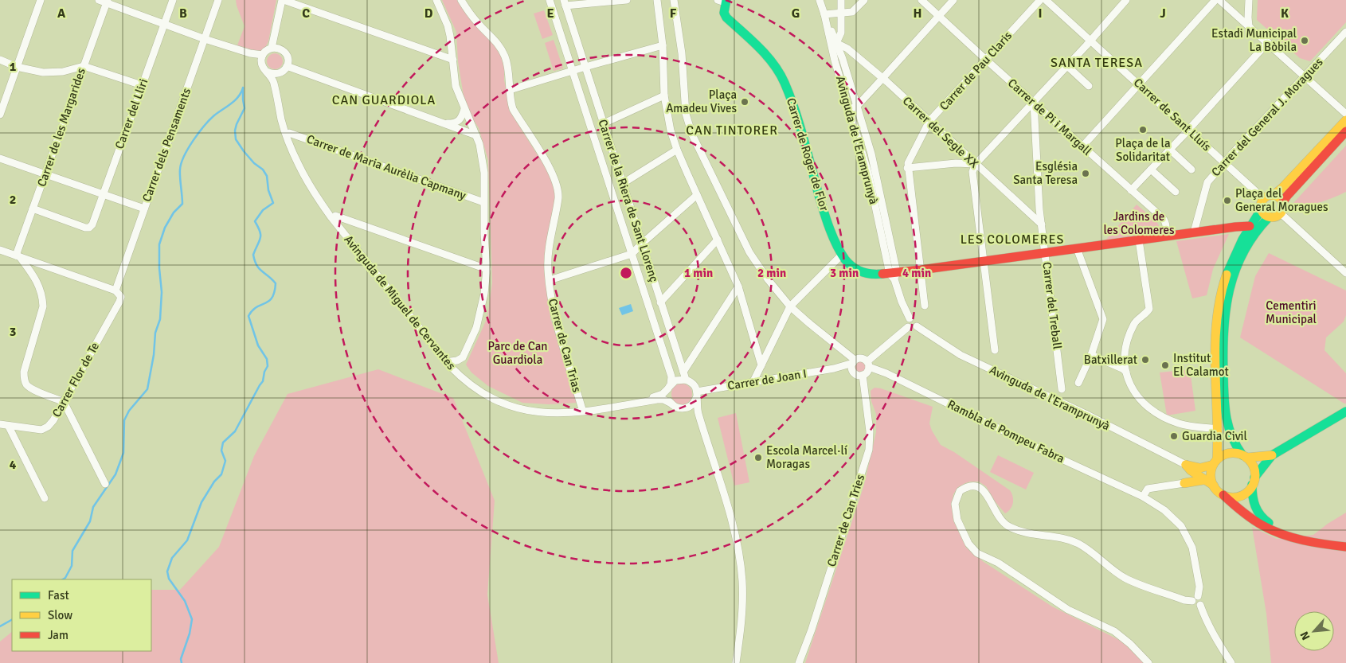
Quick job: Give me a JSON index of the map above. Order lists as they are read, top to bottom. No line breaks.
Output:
{"streets":{"main road":["Carrer de Roger de Flor"],"street":["Carrer de Pau Claris","Carrer del Lliri","Carrer de Sant Lluís","Carrer de Pi i Margall","Carrer del General J. Moragues","Carrer de les Margarides","Carrer del Segle XX","Avinguda de l'Eramprunyà","Carrer dels Pensaments","Carrer de Maria Aurèlia Capmany","Carrer de la Riera de Sant Llorenç","Avinguda de Miguel de Cervantes","Carrer del Treball","Carrer de Can Trias","Carrer Flor de Te","Carrer de Joan I","Rambla de Pompeu Fabra","Carrer de Can Tries"]},"crossings":[["Carrer de Pau Claris","Carrer de Pi i Margall"],["Carrer de Pau Claris","Carrer del Segle XX"],["Carrer del Lliri","Carrer de les Margarides"],["Carrer de Sant Lluís","Carrer del General J. Moragues"],["Carrer de Pi i Margall","Carrer de Roger de Flor"],["Carrer de Pi i Margall","Carrer del Treball"],["Carrer del General J. Moragues","Carrer de Roger de Flor"],["Carrer del Segle XX","Avinguda de l'Eramprunyà"],["Carrer del Segle XX","Carrer del Treball"],["Avinguda de l'Eramprunyà","Carrer de Roger de Flor"],["Carrer dels Pensaments","Carrer Flor de Te"],["Carrer de Roger de Flor","Carrer del Treball"],["Carrer de Maria Aurèlia Capmany","Avinguda de Miguel de Cervantes"],["Carrer de la Riera de Sant Llorenç","Avinguda de Miguel de Cervantes"],["Carrer de la Riera de Sant Llorenç","Carrer de Joan I"],["Avinguda de Miguel de Cervantes","Carrer de Can Trias"],["Avinguda de Miguel de Cervantes","Carrer de Joan I"],["Carrer de Joan I","Rambla de Pompeu Fabra"],["Carrer de Joan I","Carrer de Can Tries"],["Rambla de Pompeu Fabra","Carrer de Can Tries"]],"districts":["SANTA TERESA","CAN GUARDIOLA","CAN TINTORER","LES COLOMERES"],"parks":["Jardins de les Colomeres","Cementiri Municipal","Parc de Can Guardiola"],"places":["Estadi Municipal La Bòbila","Plaça Amadeu Vives","Plaça de la Solidaritat","Església Santa Teresa","Plaça del General Moragues","Batxillerat","Institut El Calamot","Guardia Civil","Escola Marcel·lí Moragas"],"legend":["Fast","Slow","Jam"],"north":"bottom left","grid":{"columns":["A","B","C","D","E","F","G","H","I","J","K"],"rows":["1","2","3","4"]},"rings":["1 min","2 min","3 min","4 min"]}
